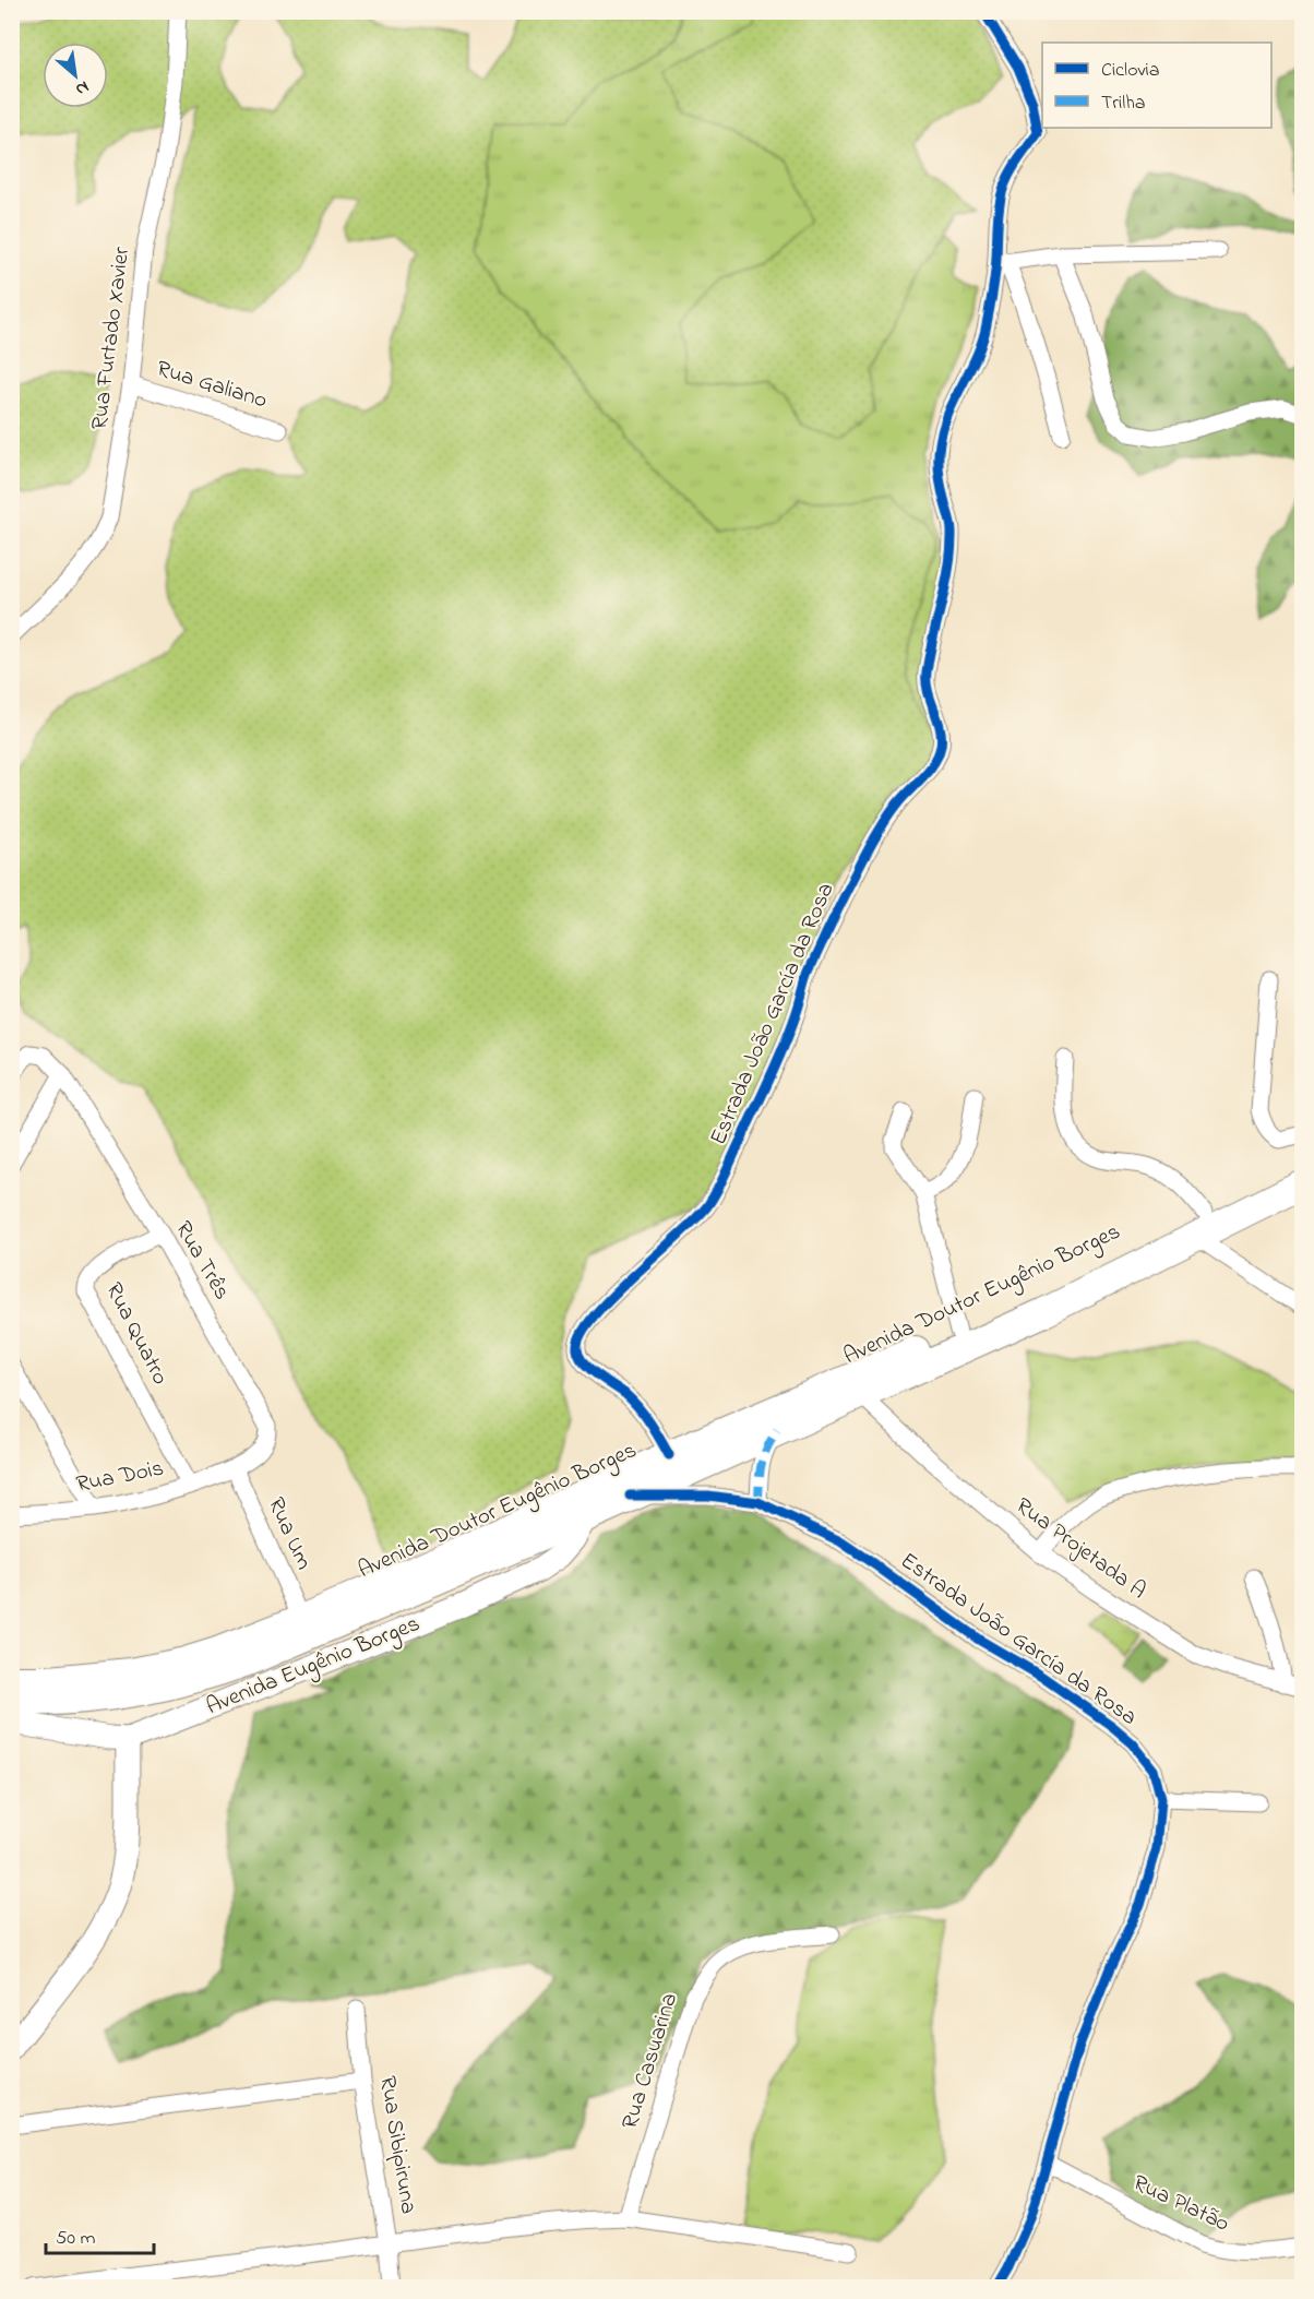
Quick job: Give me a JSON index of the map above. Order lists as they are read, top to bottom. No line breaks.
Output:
{"streets":{"highway":["Avenida Doutor Eugênio Borges"],"main road":["Avenida Eugênio Borges"],"street":["Rua Furtado Xavier","Rua Galiano","Estrada João García da Rosa","Rua Três","Rua Quatro","Rua Dois","Rua Um","Rua Projetada A","Rua Casuarina","Rua Sibipiruna","Rua Platão"]},"crossings":[["Rua Furtado Xavier","Rua Galiano"],["Estrada João García da Rosa","Avenida Doutor Eugênio Borges"],["Estrada João García da Rosa","Rua Platão"],["Rua Três","Rua Quatro"],["Rua Três","Rua Dois"],["Rua Três","Rua Um"],["Avenida Doutor Eugênio Borges","Rua Um"],["Avenida Doutor Eugênio Borges","Rua Projetada A"],["Avenida Doutor Eugênio Borges","Avenida Eugênio Borges"],["Rua Quatro","Rua Dois"],["Rua Dois","Rua Um"]],"legend":["Ciclovia","Trilha"],"scale_bar":"50 m","north":"bottom right"}
